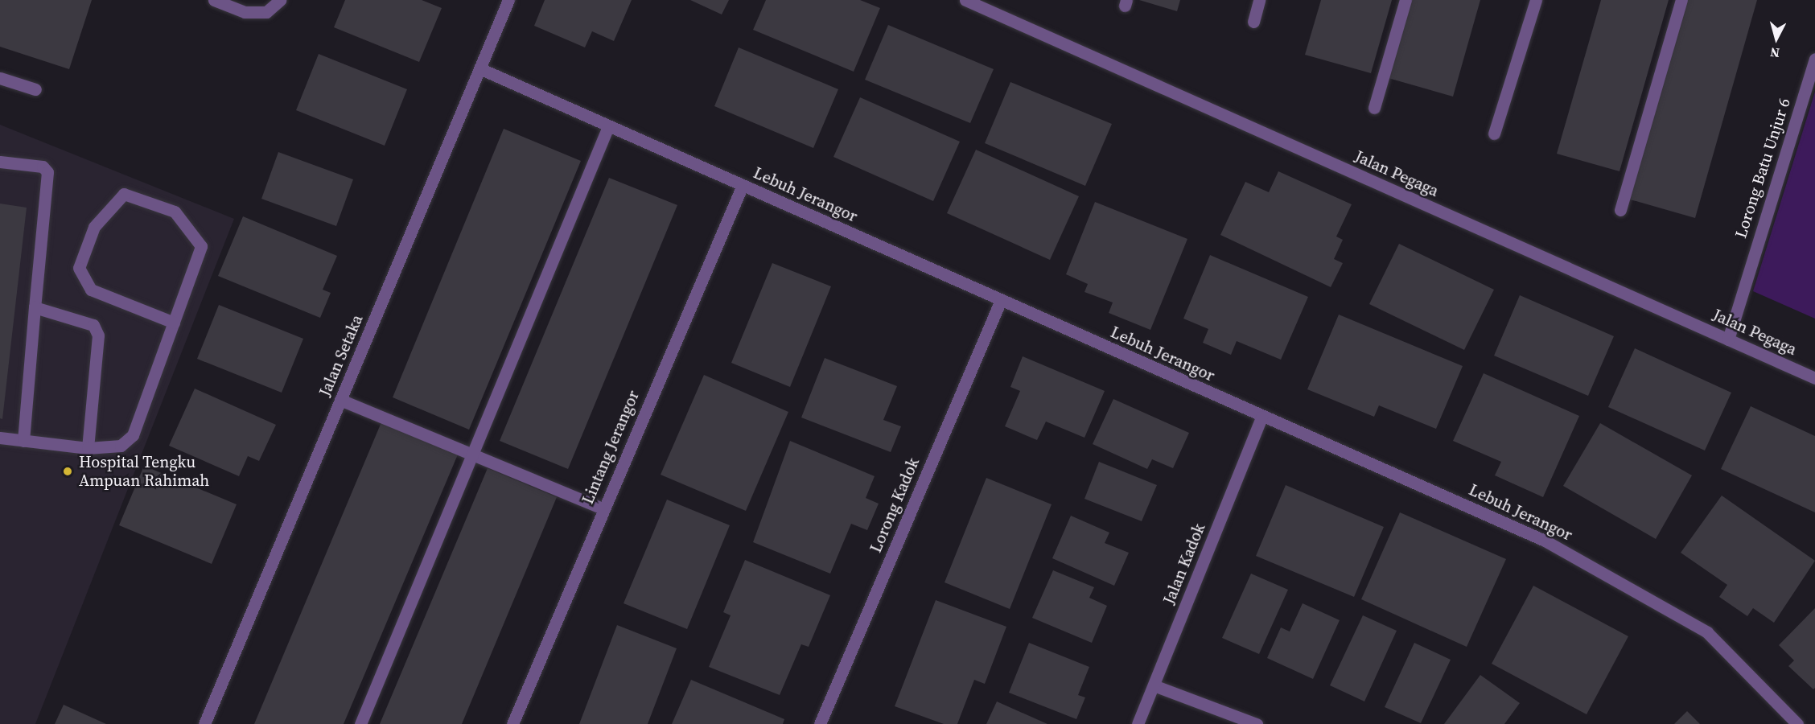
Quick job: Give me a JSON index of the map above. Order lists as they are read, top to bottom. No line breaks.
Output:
{"streets":{"street":["Lorong Batu Unjur 6","Jalan Pegaga","Lebuh Jerangor","Jalan Setaka","Lintang Jerangor","Lorong Kadok","Jalan Kadok"]},"crossings":[["Lorong Batu Unjur 6","Jalan Pegaga"],["Lebuh Jerangor","Jalan Setaka"],["Lebuh Jerangor","Lintang Jerangor"],["Lebuh Jerangor","Lorong Kadok"],["Lebuh Jerangor","Jalan Kadok"]],"places":["Hospital Tengku Ampuan Rahimah"],"north":"bottom"}
